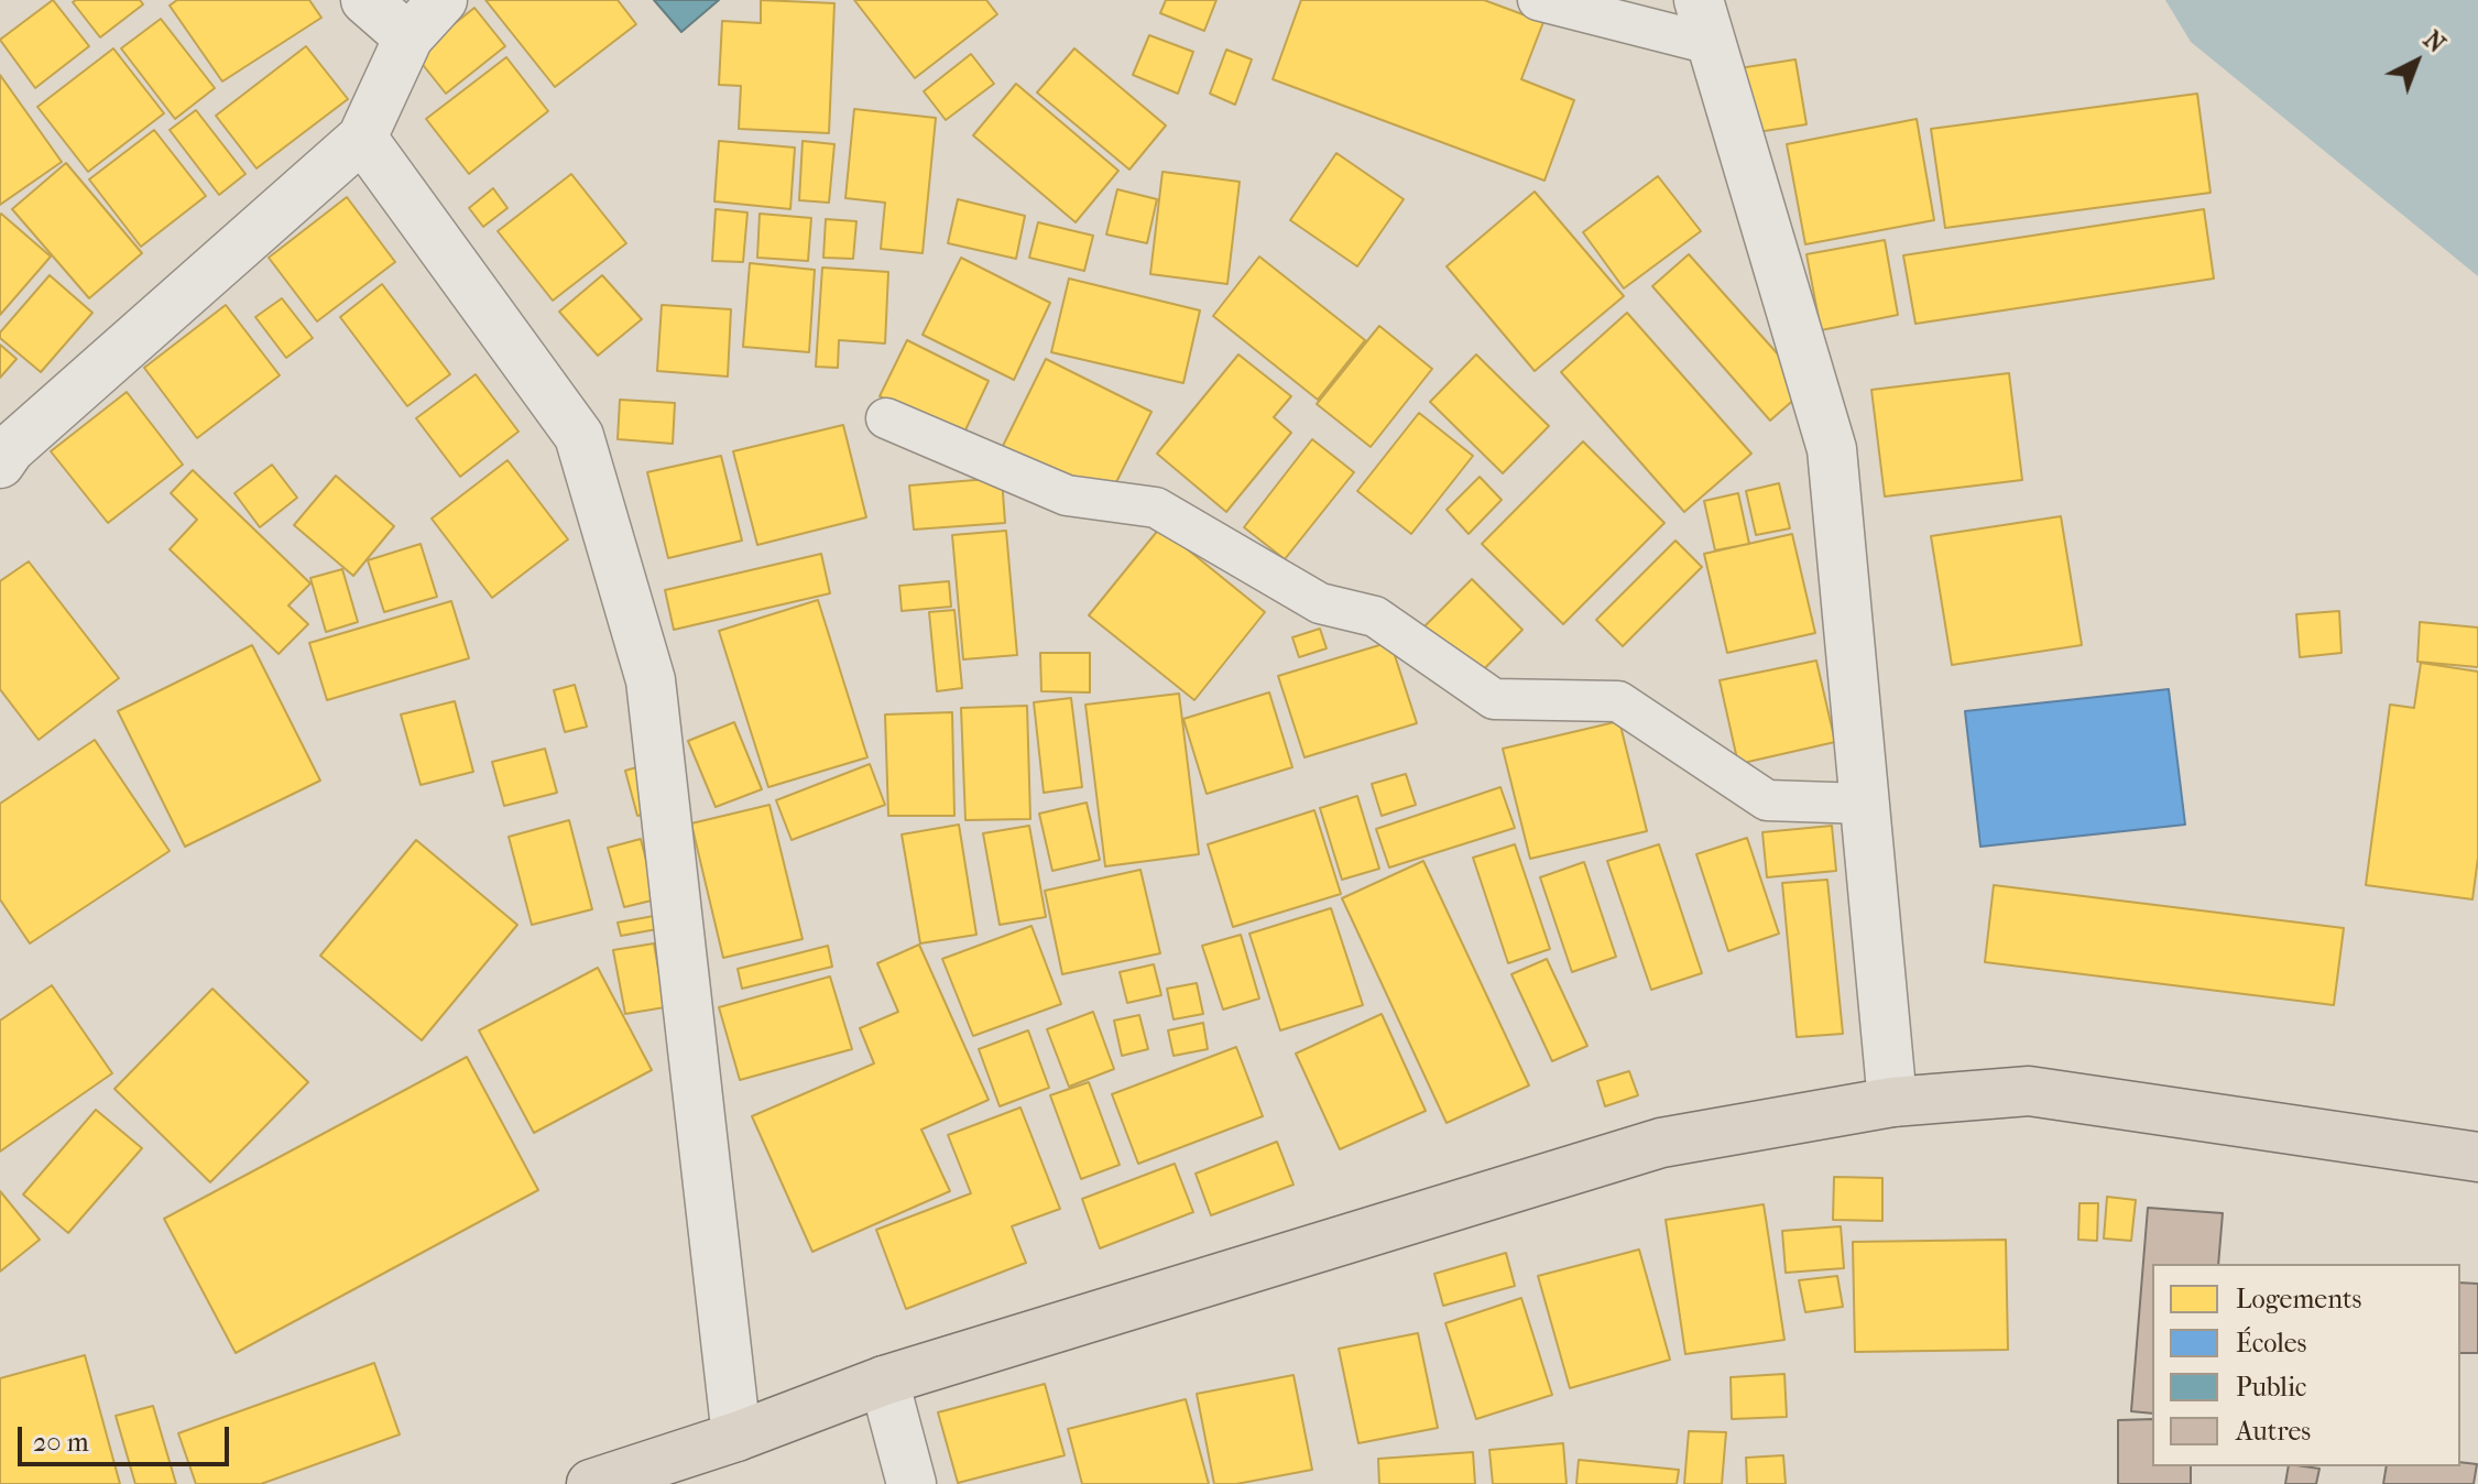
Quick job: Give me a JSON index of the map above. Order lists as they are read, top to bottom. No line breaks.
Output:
{"legend":["Logements","Écoles","Public","Autres"],"scale_bar":"20 m","north":"top right"}
